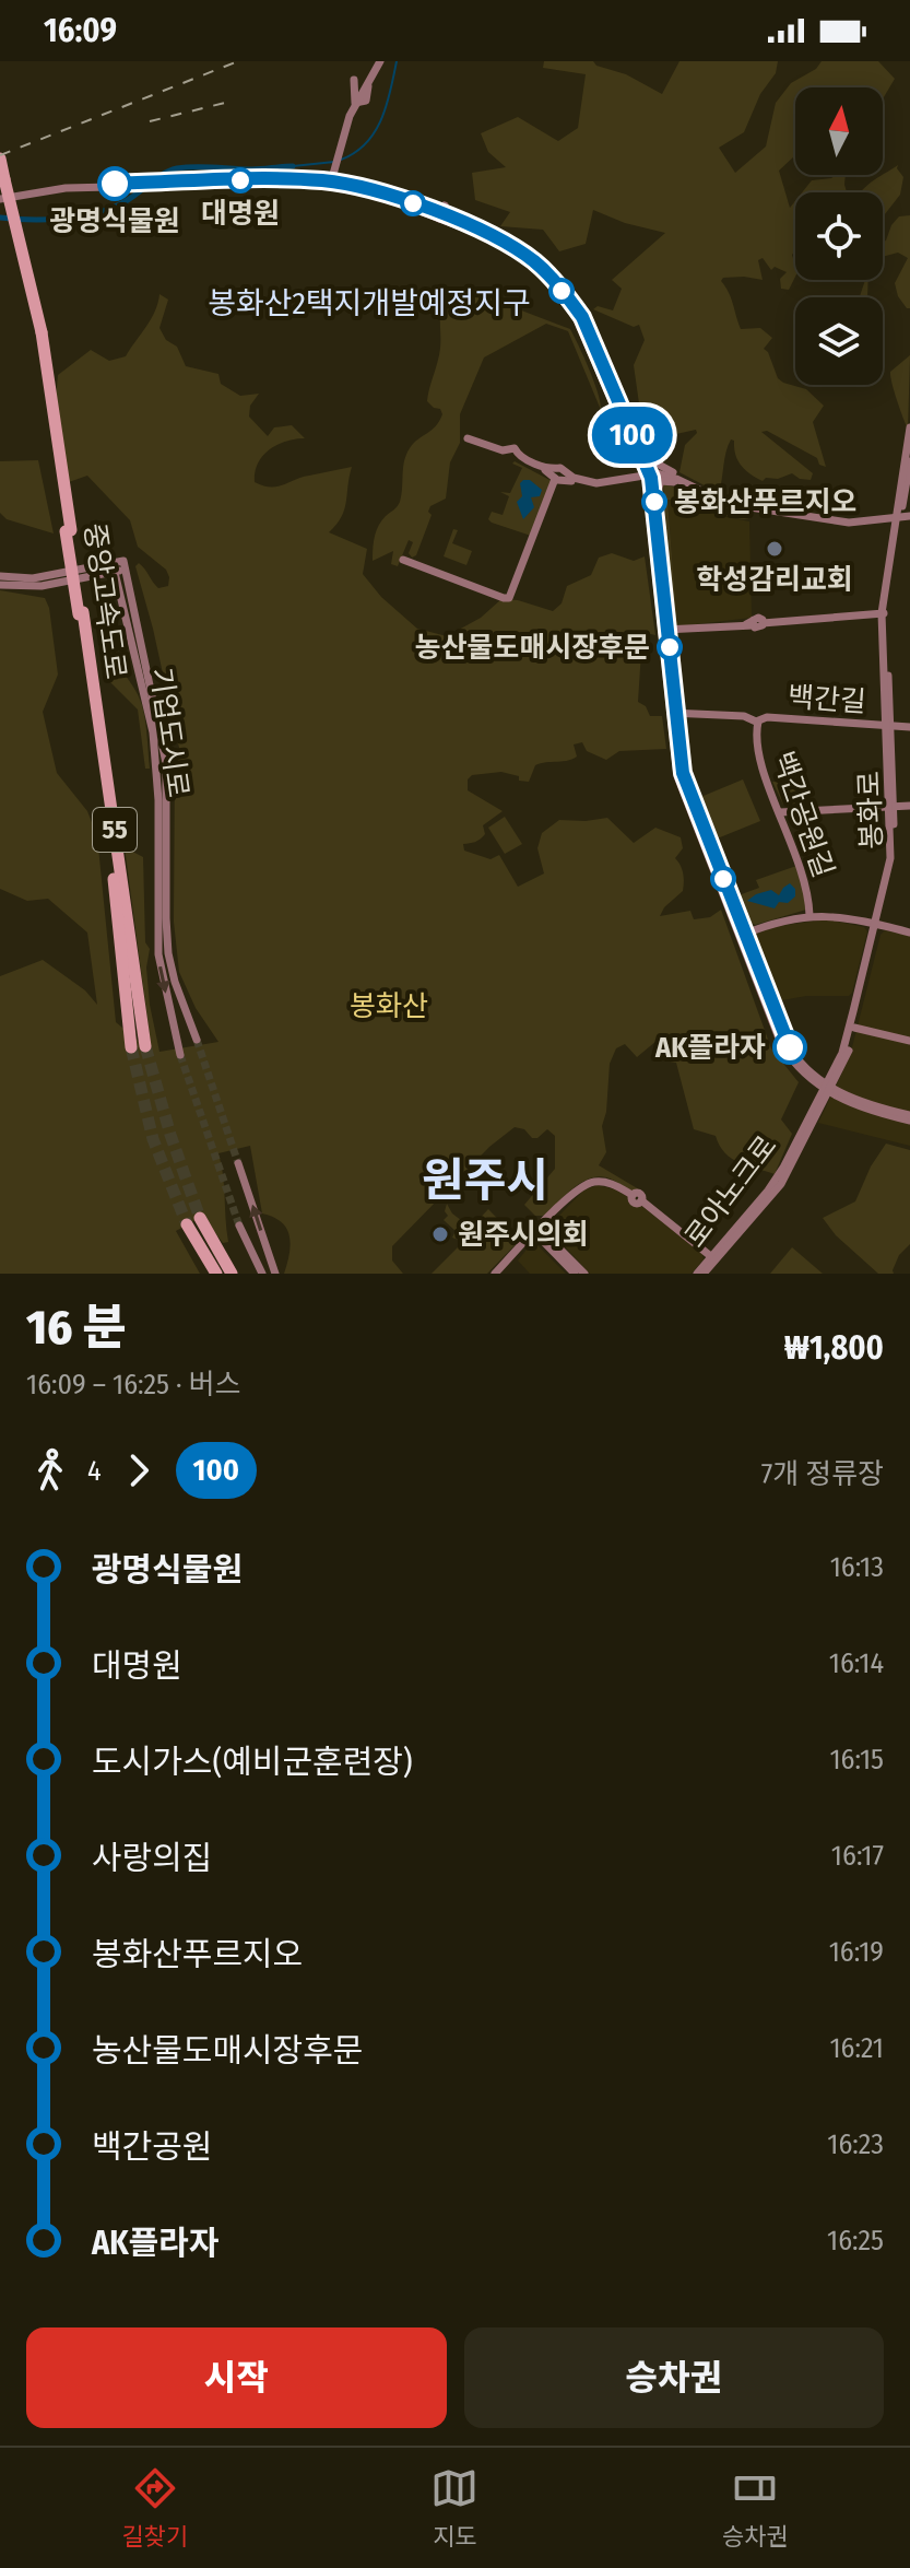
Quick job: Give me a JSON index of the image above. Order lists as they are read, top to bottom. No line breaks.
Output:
{"streets":{"highway":["중앙고속도로","55"],"street":["백간길","기업도시로","봉화로","백간공원길","로아노크로"]},"crossings":[["백간길","봉화로"],["백간길","백간공원길"],["봉화로","백간공원길"],["봉화로","로아노크로"]],"districts":["봉화산2택지개발예정지구","원주시"],"parks":["봉화산"],"places":["대명원","광명식물원","봉화산푸르지오","학성감리교회","농산물도매시장후문","AK플라자","원주시의회"],"lines":["bus line 100"],"north":"top","page":{"status":"16:09","on_map":"100","heading":["16 분","16:09 – 16:25 · 버스","₩1,800"],"legs":["4","100","7개 정류장"],"list":[{"name":"광명식물원","value":"16:13"},{"name":"대명원","value":"16:14"},{"name":"도시가스(예비군훈련장)","value":"16:15"},{"name":"사랑의집","value":"16:17"},{"name":"봉화산푸르지오","value":"16:19"},{"name":"농산물도매시장후문","value":"16:21"},{"name":"백간공원","value":"16:23"},{"name":"AK플라자","value":"16:25"}],"buttons":["시작","승차권"],"tabs":["길찾기","지도","승차권"]}}
